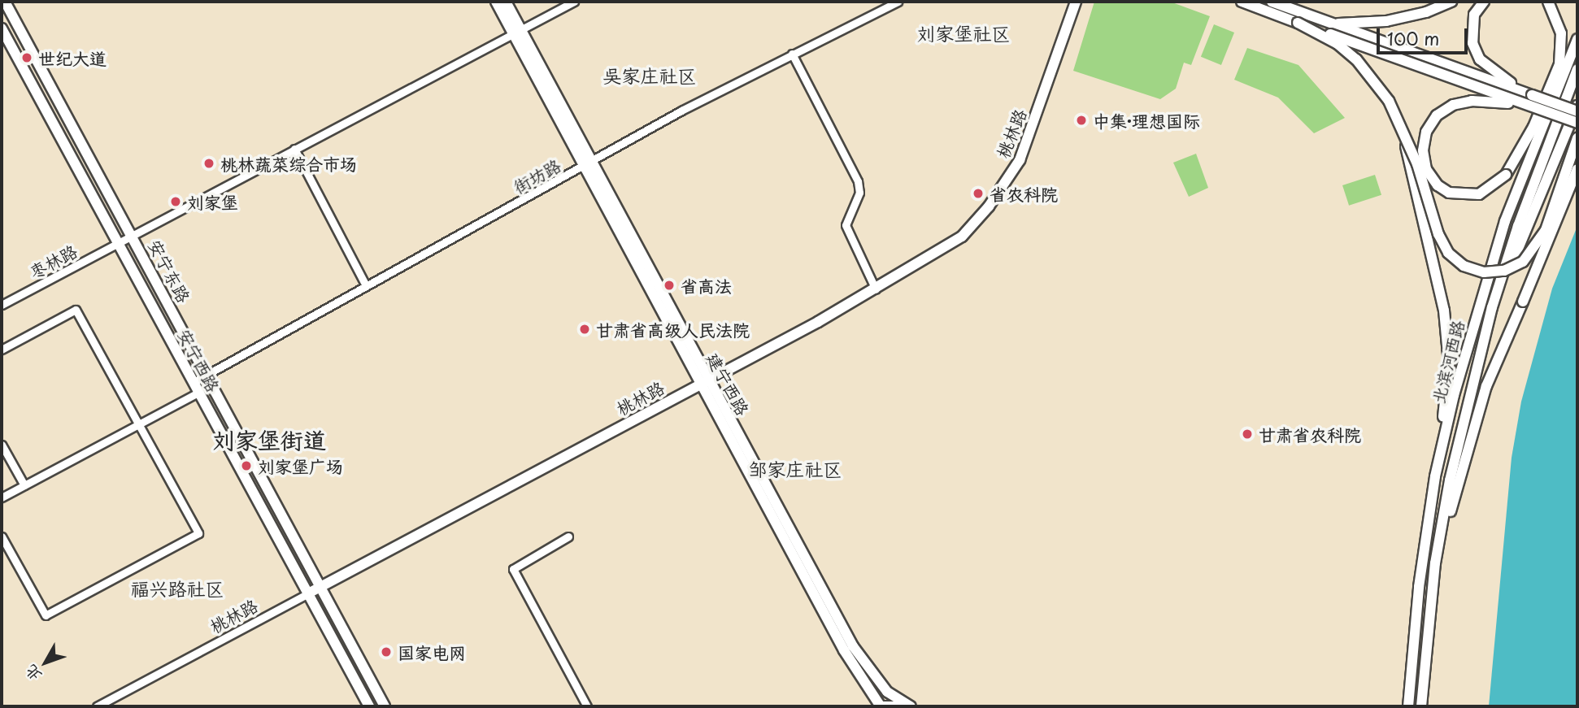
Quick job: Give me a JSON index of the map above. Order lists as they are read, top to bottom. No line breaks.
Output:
{"streets":{"main road":["桃林路","安宁东路","安宁西路","北滨河西路","建宁西路"],"street":["街坊路","枣林路"]},"crossings":[["桃林路","安宁东路"],["桃林路","安宁西路"],["桃林路","建宁西路"],["街坊路","安宁东路"],["街坊路","安宁西路"],["街坊路","建宁西路"],["枣林路","安宁东路"],["枣林路","安宁西路"],["枣林路","建宁西路"]],"districts":["刘家堡社区","吴家庄社区","刘家堡街道","邹家庄社区","福兴路社区"],"places":["世纪大道","中集·理想国际","桃林蔬菜综合市场","省农科院","刘家堡","省高法","甘肃省高级人民法院","甘肃省农科院","刘家堡广场","国家电网"],"scale_bar":"100 m","north":"bottom left"}
